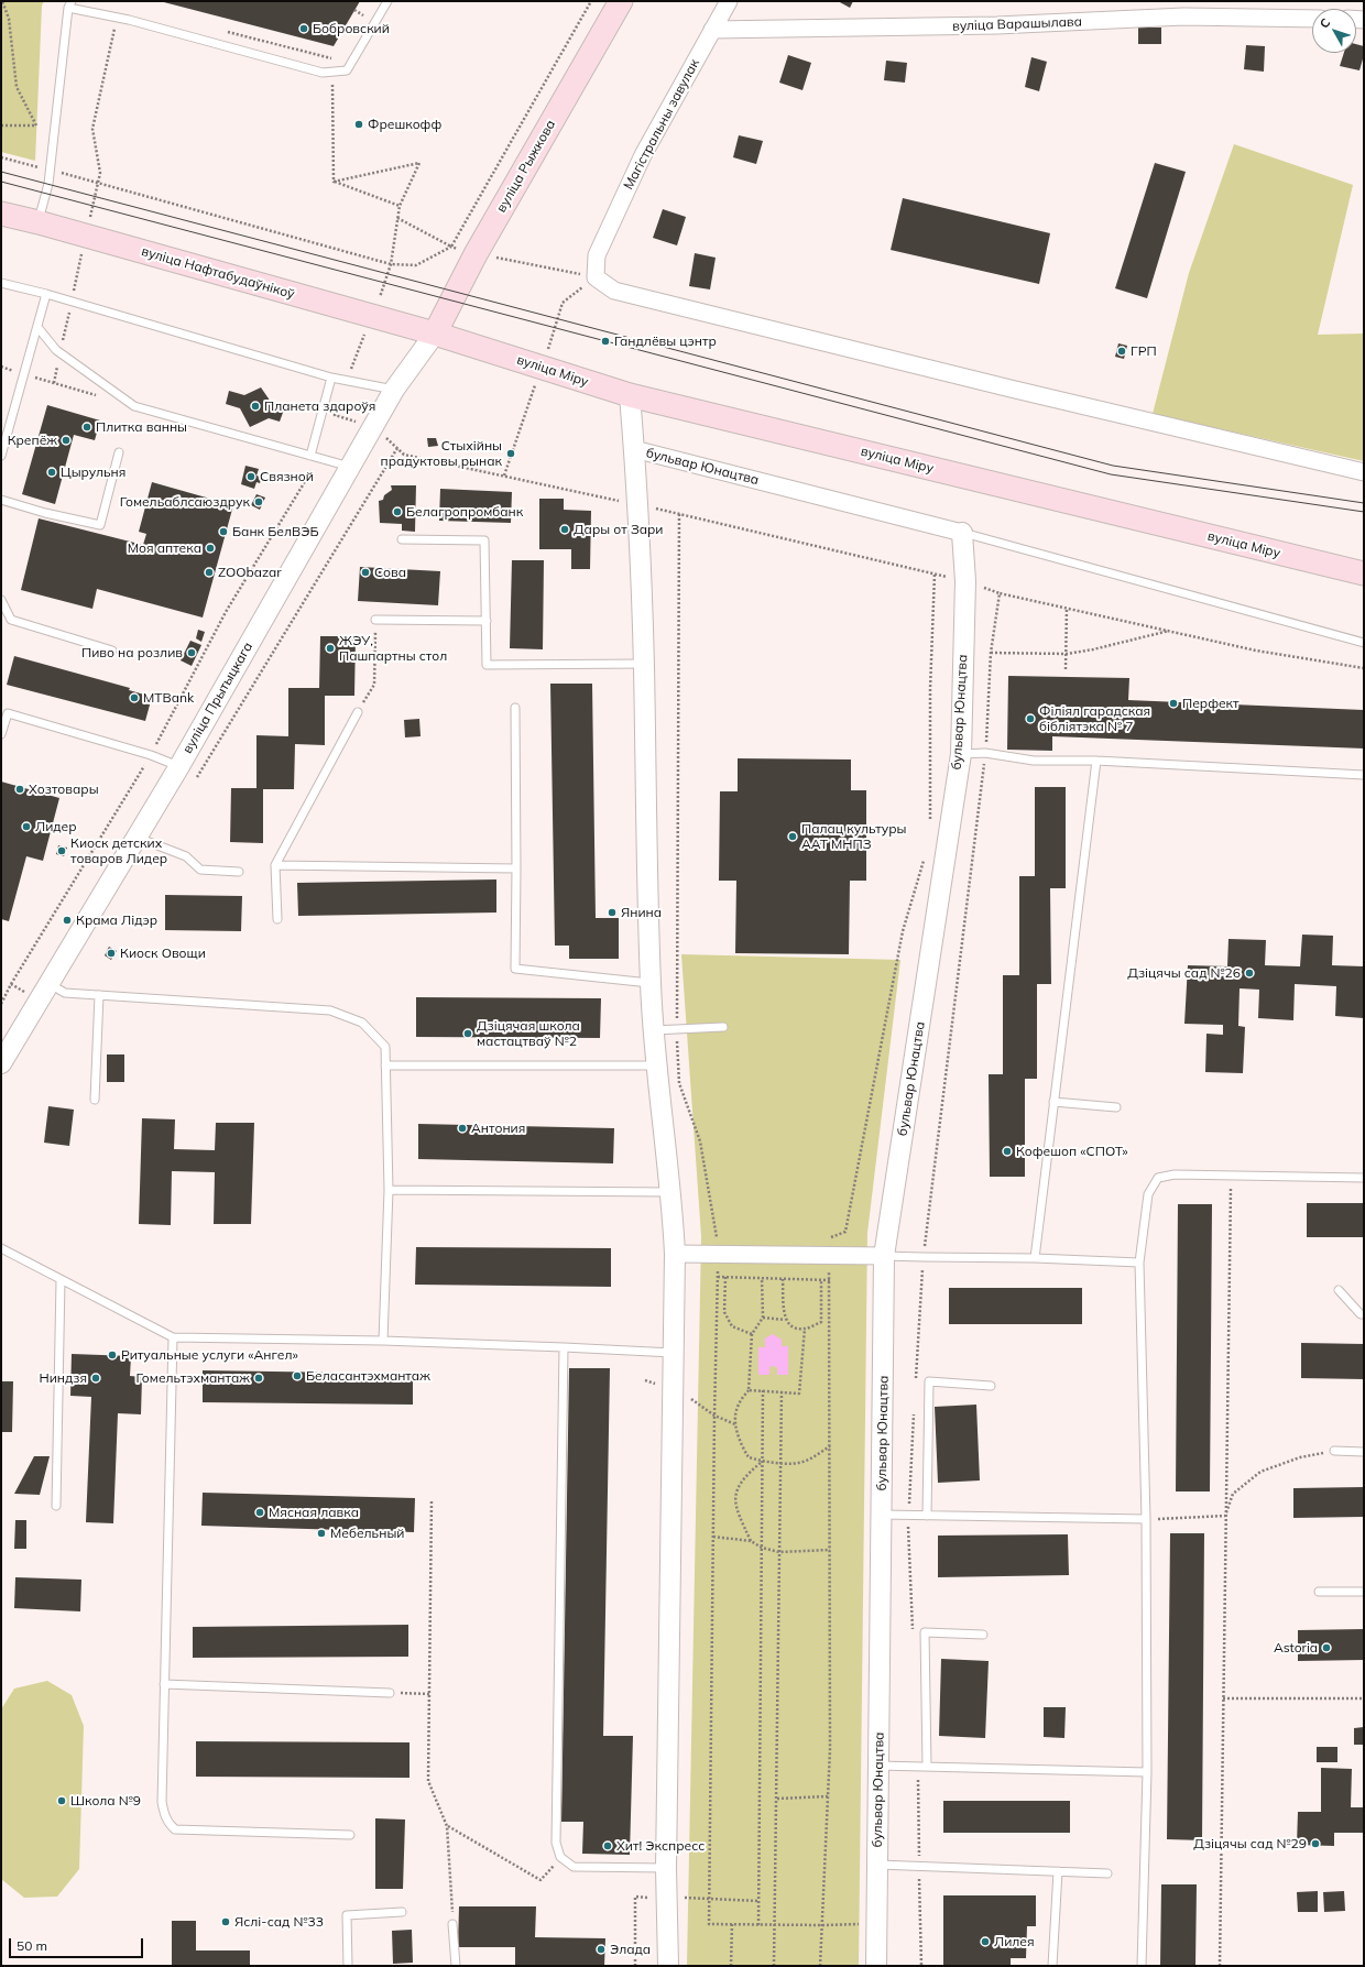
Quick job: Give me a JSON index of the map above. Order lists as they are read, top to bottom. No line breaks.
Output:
{"streets":{"main road":["вуліца Рыжкова","вуліца Нафтабудаўнікоў","вуліца Міру"],"street":["вуліца Варашылава","Магістральны завулак","бульвар Юнацтва","вуліца Прытыцкага"]},"crossings":[["вуліца Варашылава","Магістральны завулак"],["вуліца Рыжкова","вуліца Нафтабудаўнікоў"],["вуліца Рыжкова","вуліца Міру"],["вуліца Рыжкова","вуліца Прытыцкага"],["вуліца Нафтабудаўнікоў","вуліца Міру"],["вуліца Нафтабудаўнікоў","вуліца Прытыцкага"],["вуліца Міру","бульвар Юнацтва"],["вуліца Міру","вуліца Прытыцкага"]],"places":["Бобровский","Фрешкофф","Гандлёвы цэнтр","ГРП","Планета здароўя","Плитка ванны","Крепёж","Стыхійны прадуктовы рынак","Цырульня","Связной","Гомельаблсаюздрук","Белагропромбанк","Дары от Зари","Банк БелВЭБ","Моя аптека","ZOObazar","Сова","ЖЭУ, Пашпартны стол","Пиво на розлив","MTBank","Перфект","Філіял гарадская бібліятэка № 7","Хозтовары","Лидер","Палац культуры ААТ МНПЗ","Киоск детских товаров Лидер","Янина","Крама Лідэр","Киоск Овощи","Дзіцячы сад №26","Дзіцячая школа мастацтваў №2","Антония","Кофешоп «СПОТ»","Ритуальные услуги «Ангел»","Беласантэхмантаж","Ниндзя","Гомельтэхмантаж","Мясная лавка","Мебельный","Astoria","Школа №9","Дзіцячы сад №29","Хит! Экспресс","Яслі-сад №33","Лилея","Элада"],"scale_bar":"50 m","north":"top left"}
